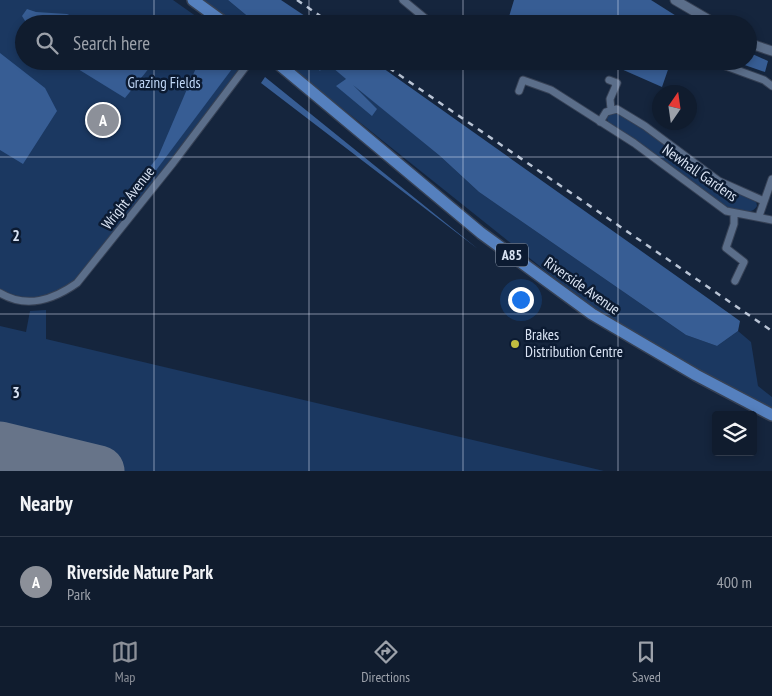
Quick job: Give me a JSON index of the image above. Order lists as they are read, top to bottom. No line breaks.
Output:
{"streets":{"main road":["A85","Riverside Avenue"],"street":["Newhall Gardens","Wright Avenue"]},"parks":["Grazing Fields"],"places":["Brakes Distribution Centre"],"north":"top","page":{"search":"Search here","pins":"A","heading":"Nearby","list":[{"mark":"A","name":"Riverside Nature Park","note":"Park","value":"400 m"}],"nav":["Map","Directions","Saved"]},"grid":{"rows":["2","3"]}}
